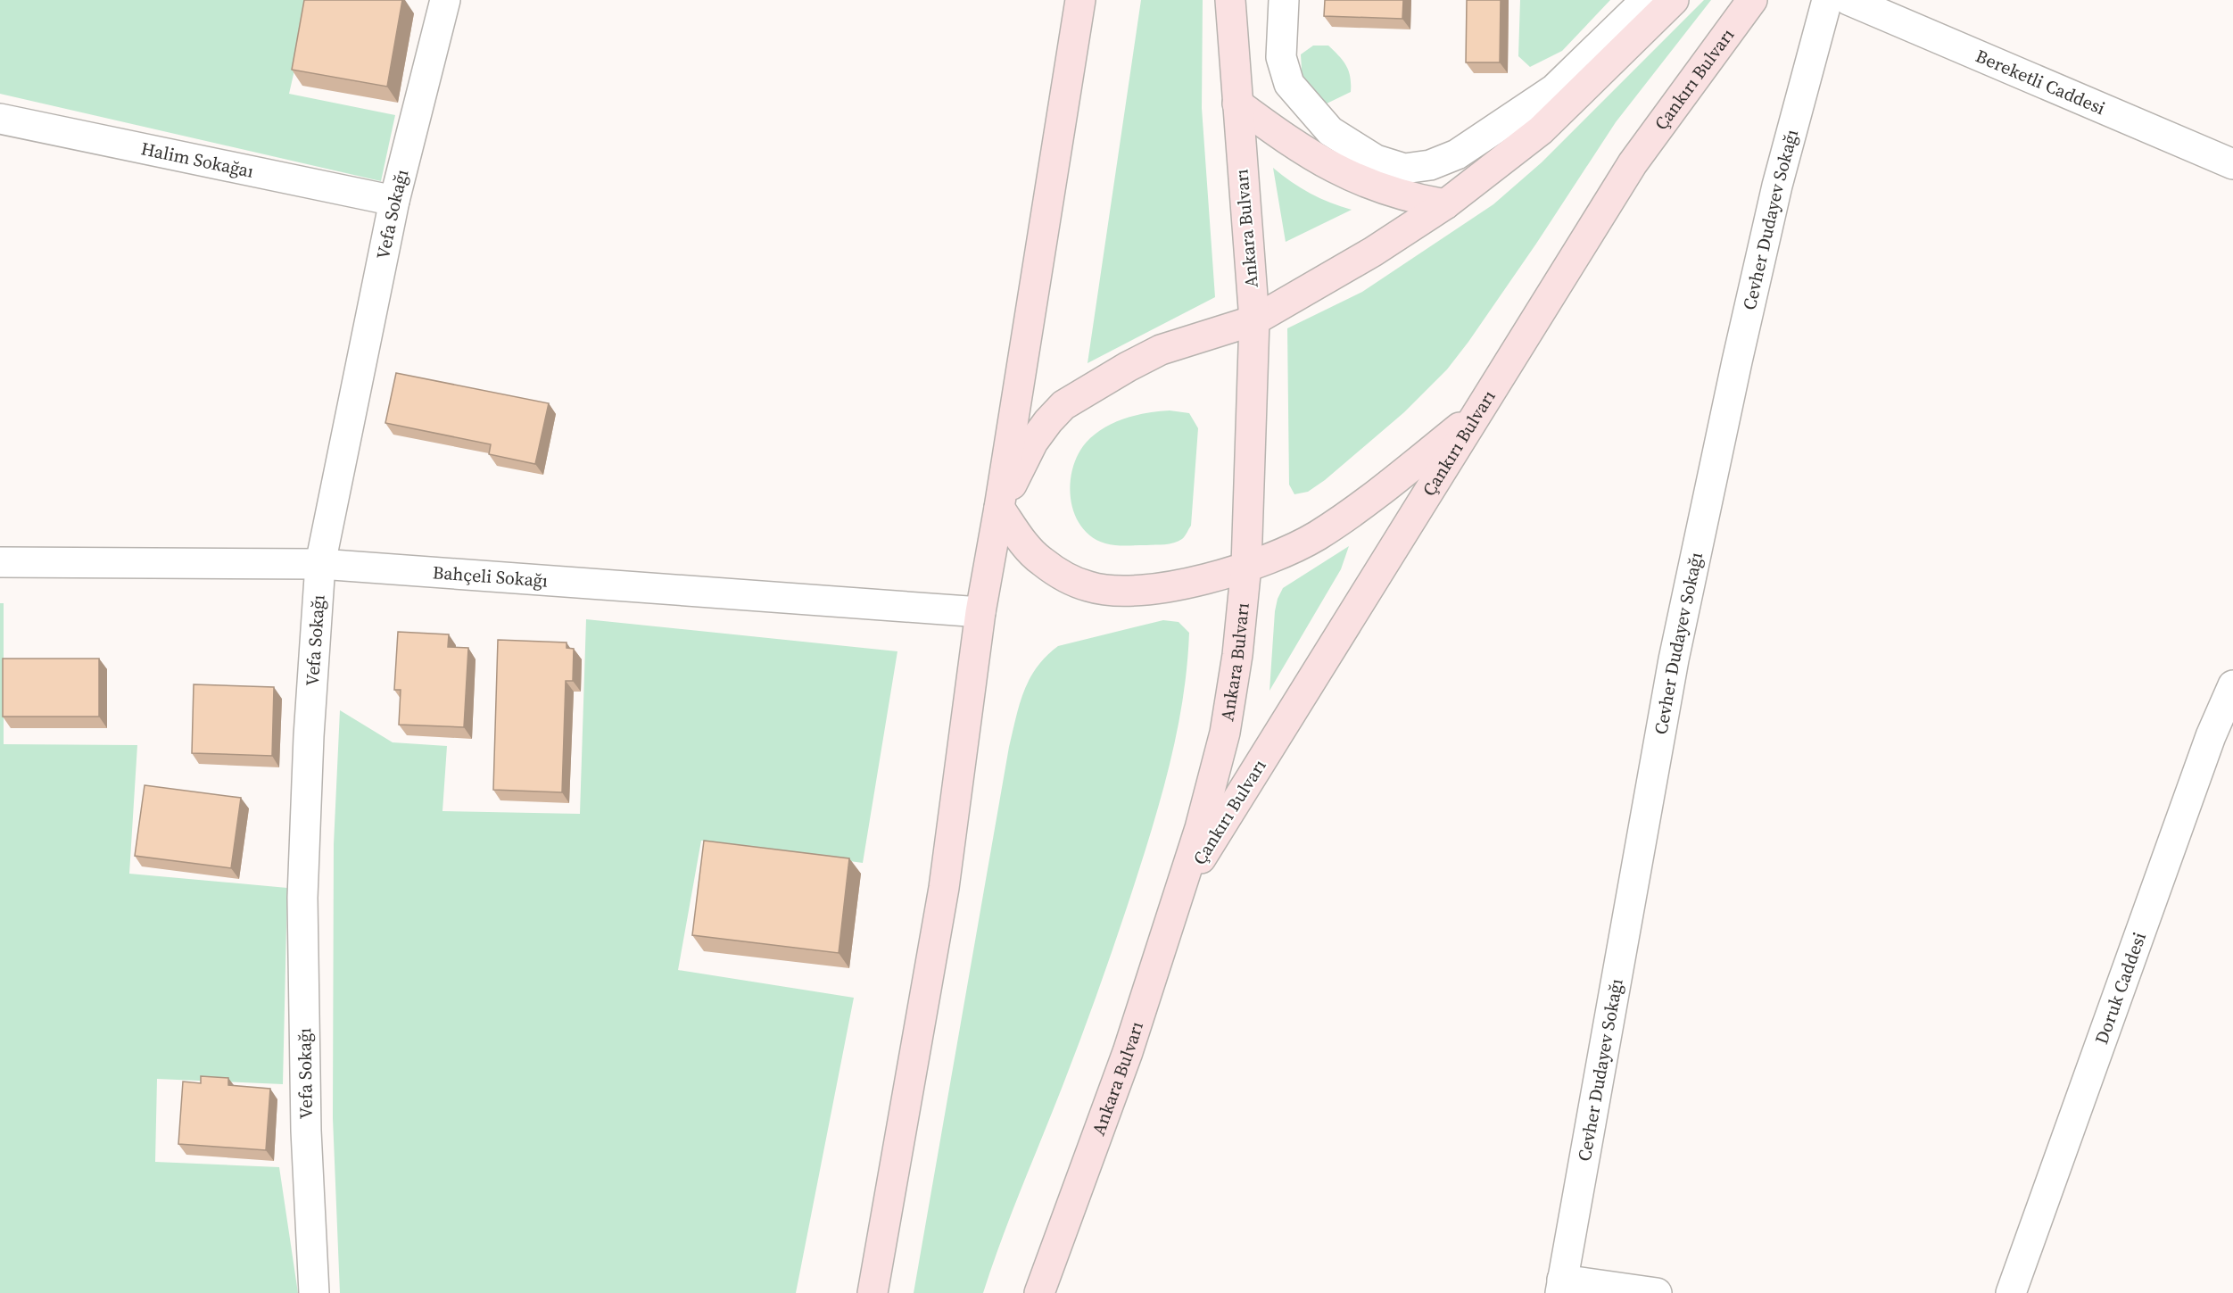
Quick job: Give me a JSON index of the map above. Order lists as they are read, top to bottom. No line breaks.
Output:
{"streets":{"main road":["Çankırı Bulvarı","Ankara Bulvarı"],"street":["Bereketli Caddesi","Halim Sokağaı","Vefa Sokağı","Cevher Dudayev Sokağı","Bahçeli Sokağı","Doruk Caddesi"]},"crossings":[["Çankırı Bulvarı","Ankara Bulvarı"],["Halim Sokağaı","Vefa Sokağı"],["Vefa Sokağı","Bahçeli Sokağı"]]}
